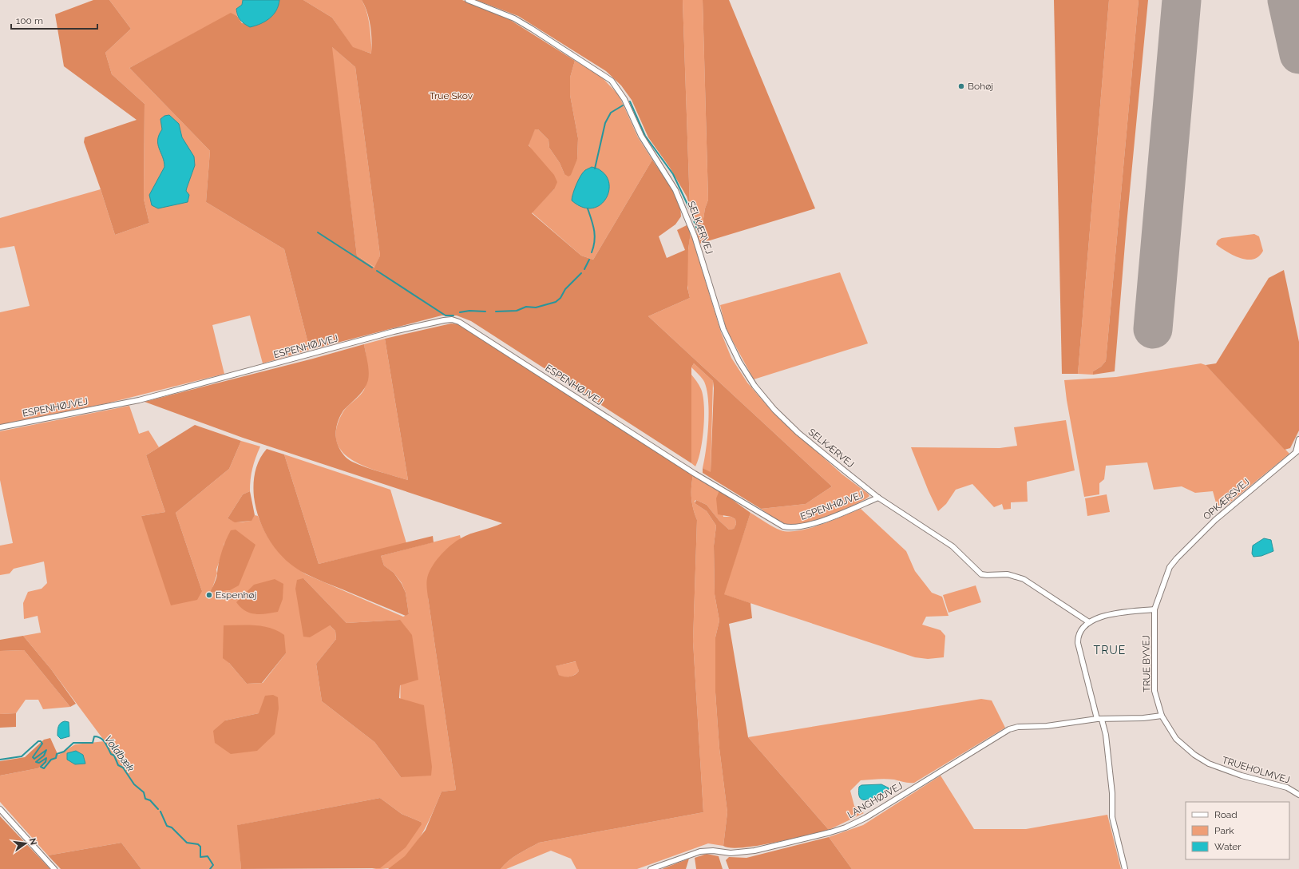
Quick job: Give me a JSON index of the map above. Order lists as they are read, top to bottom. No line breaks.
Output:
{"streets":{"street":["SELKÆRVEJ","ESPENHØJVEJ","OPKÆRSVEJ","TRUE BYVEJ","TRUEHOLMVEJ","LANGHØJVEJ"]},"crossings":[["SELKÆRVEJ","ESPENHØJVEJ"],["OPKÆRSVEJ","TRUE BYVEJ"],["TRUE BYVEJ","TRUEHOLMVEJ"]],"districts":["TRUE"],"water":["Voldbæk"],"parks":["True Skov"],"places":["Bohøj","Espenhøj"],"legend":["Road","Park","Water"],"scale_bar":"100 m","north":"right"}
